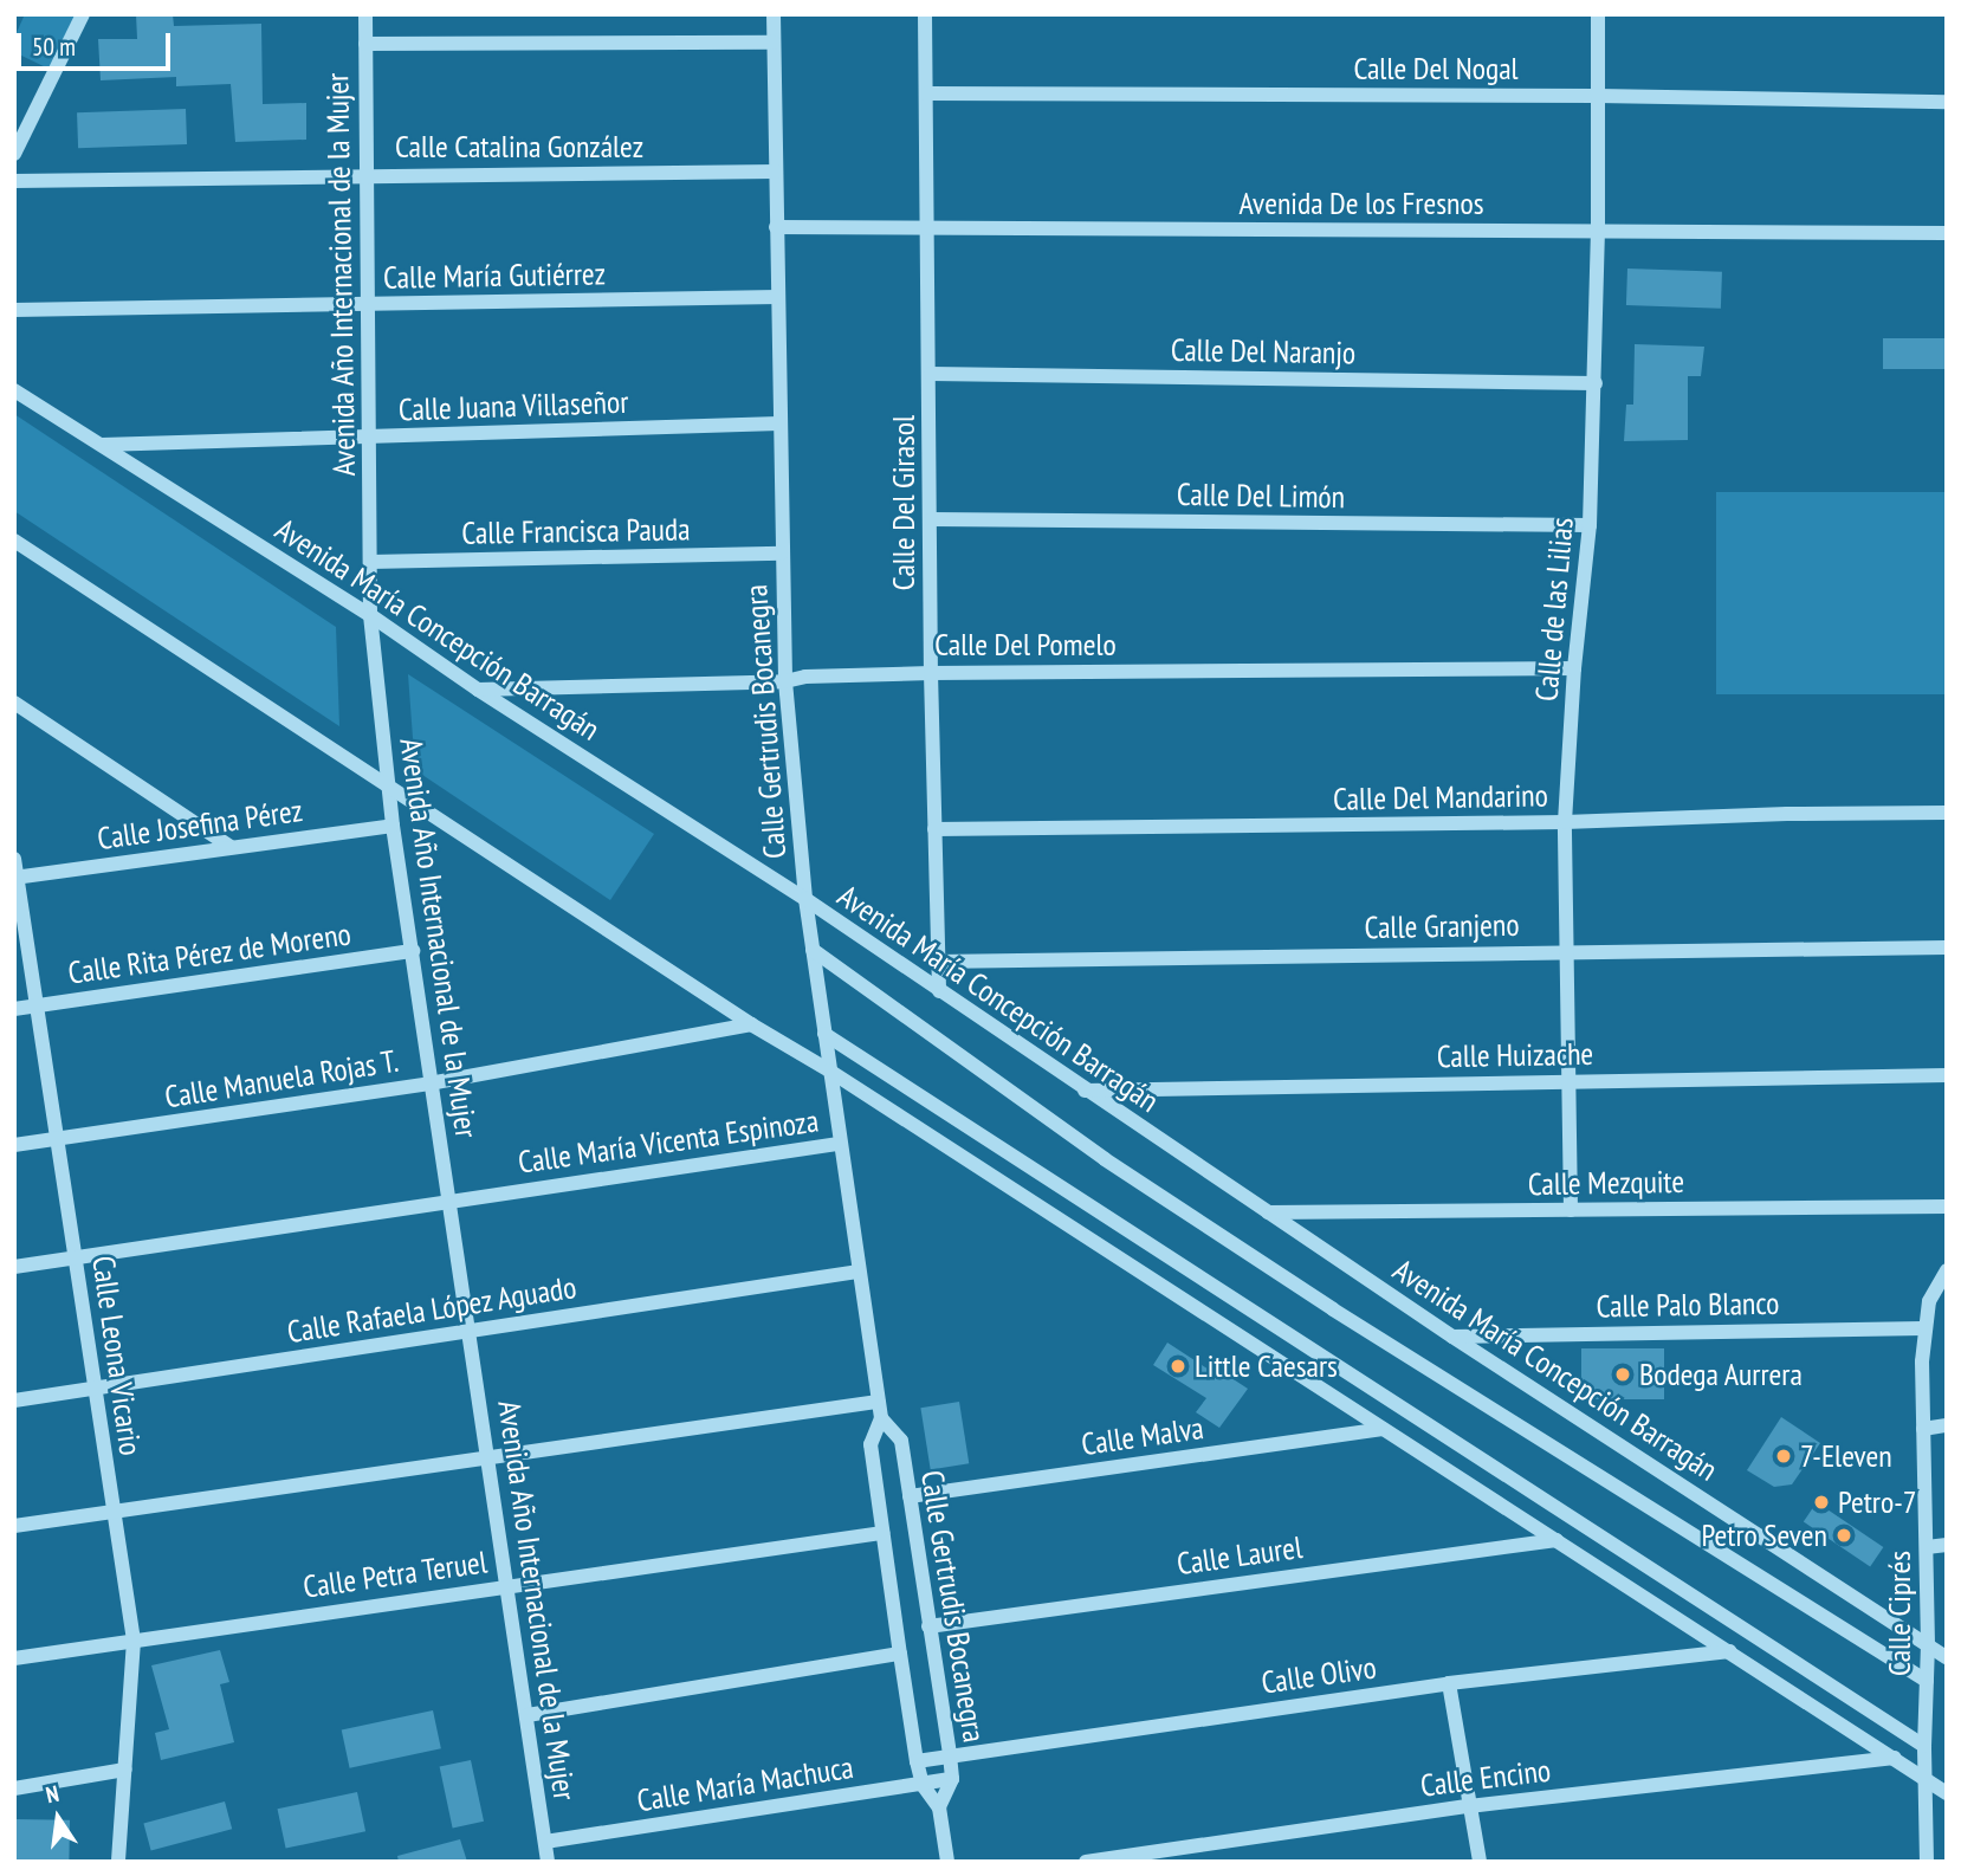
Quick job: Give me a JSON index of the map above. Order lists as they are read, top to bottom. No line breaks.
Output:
{"streets":{"street":["Calle Del Nogal","Calle Catalina González","Avenida De los Fresnos","Avenida Año Internacional de la Mujer","Calle María Gutiérrez","Calle Del Naranjo","Calle Juana Villaseñor","Calle Del Limón","Calle Del Girasol","Calle Francisca Pauda","Calle de las Lilias","Avenida María Concepción Barragán","Calle Del Pomelo","Calle Gertrudis Bocanegra","Calle Del Mandarino","Calle Josefina Pérez","Calle Granjeno","Calle Rita Pérez de Moreno","Calle Huizache","Calle Manuela Rojas T.","Calle María Vicenta Espinoza","Calle Mezquite","Calle Palo Blanco","Calle Rafaela López Aguado","Calle Leona Vicario","Calle Malva","Calle Laurel","Calle Petra Teruel","Calle Ciprés","Calle Olivo","Calle Encino","Calle María Machuca"]},"crossings":[["Calle Del Nogal","Calle Del Girasol"],["Calle Del Nogal","Calle de las Lilias"],["Calle Catalina González","Avenida Año Internacional de la Mujer"],["Calle Catalina González","Calle Gertrudis Bocanegra"],["Avenida De los Fresnos","Calle Del Girasol"],["Avenida De los Fresnos","Calle de las Lilias"],["Avenida De los Fresnos","Calle Gertrudis Bocanegra"],["Avenida Año Internacional de la Mujer","Calle María Gutiérrez"],["Avenida Año Internacional de la Mujer","Calle Juana Villaseñor"],["Avenida Año Internacional de la Mujer","Calle Francisca Pauda"],["Avenida Año Internacional de la Mujer","Avenida María Concepción Barragán"],["Avenida Año Internacional de la Mujer","Calle Josefina Pérez"],["Avenida Año Internacional de la Mujer","Calle Rita Pérez de Moreno"],["Avenida Año Internacional de la Mujer","Calle Manuela Rojas T."],["Avenida Año Internacional de la Mujer","Calle María Vicenta Espinoza"],["Avenida Año Internacional de la Mujer","Calle Rafaela López Aguado"],["Avenida Año Internacional de la Mujer","Calle Petra Teruel"],["Avenida Año Internacional de la Mujer","Calle María Machuca"],["Calle María Gutiérrez","Calle Gertrudis Bocanegra"],["Calle Del Naranjo","Calle Del Girasol"],["Calle Del Naranjo","Calle de las Lilias"],["Calle Juana Villaseñor","Avenida María Concepción Barragán"],["Calle Juana Villaseñor","Calle Gertrudis Bocanegra"],["Calle Del Limón","Calle Del Girasol"],["Calle Del Limón","Calle de las Lilias"],["Calle Del Girasol","Avenida María Concepción Barragán"],["Calle Del Girasol","Calle Del Pomelo"],["Calle Del Girasol","Calle Del Mandarino"],["Calle Del Girasol","Calle Granjeno"],["Calle Francisca Pauda","Calle Gertrudis Bocanegra"],["Calle de las Lilias","Calle Del Pomelo"],["Calle de las Lilias","Calle Del Mandarino"],["Calle de las Lilias","Calle Granjeno"],["Calle de las Lilias","Calle Huizache"],["Calle de las Lilias","Calle Mezquite"],["Avenida María Concepción Barragán","Calle Del Pomelo"],["Avenida María Concepción Barragán","Calle Gertrudis Bocanegra"],["Avenida María Concepción Barragán","Calle Huizache"],["Avenida María Concepción Barragán","Calle Mezquite"],["Avenida María Concepción Barragán","Calle Palo Blanco"],["Avenida María Concepción Barragán","Calle Ciprés"],["Calle Del Pomelo","Calle Gertrudis Bocanegra"],["Calle Gertrudis Bocanegra","Calle María Vicenta Espinoza"],["Calle Gertrudis Bocanegra","Calle Rafaela López Aguado"],["Calle Gertrudis Bocanegra","Calle Malva"],["Calle Gertrudis Bocanegra","Calle Laurel"],["Calle Gertrudis Bocanegra","Calle Petra Teruel"],["Calle Gertrudis Bocanegra","Calle Olivo"],["Calle Gertrudis Bocanegra","Calle María Machuca"],["Calle Josefina Pérez","Calle Leona Vicario"],["Calle Rita Pérez de Moreno","Calle Leona Vicario"],["Calle Manuela Rojas T.","Calle Leona Vicario"],["Calle María Vicenta Espinoza","Calle Leona Vicario"],["Calle Palo Blanco","Calle Ciprés"],["Calle Rafaela López Aguado","Calle Leona Vicario"],["Calle Leona Vicario","Calle Petra Teruel"]],"places":["Little Caesars","Bodega Aurrera","7-Eleven","Petro-7","Petro Seven"],"scale_bar":"50 m","north":"top"}
